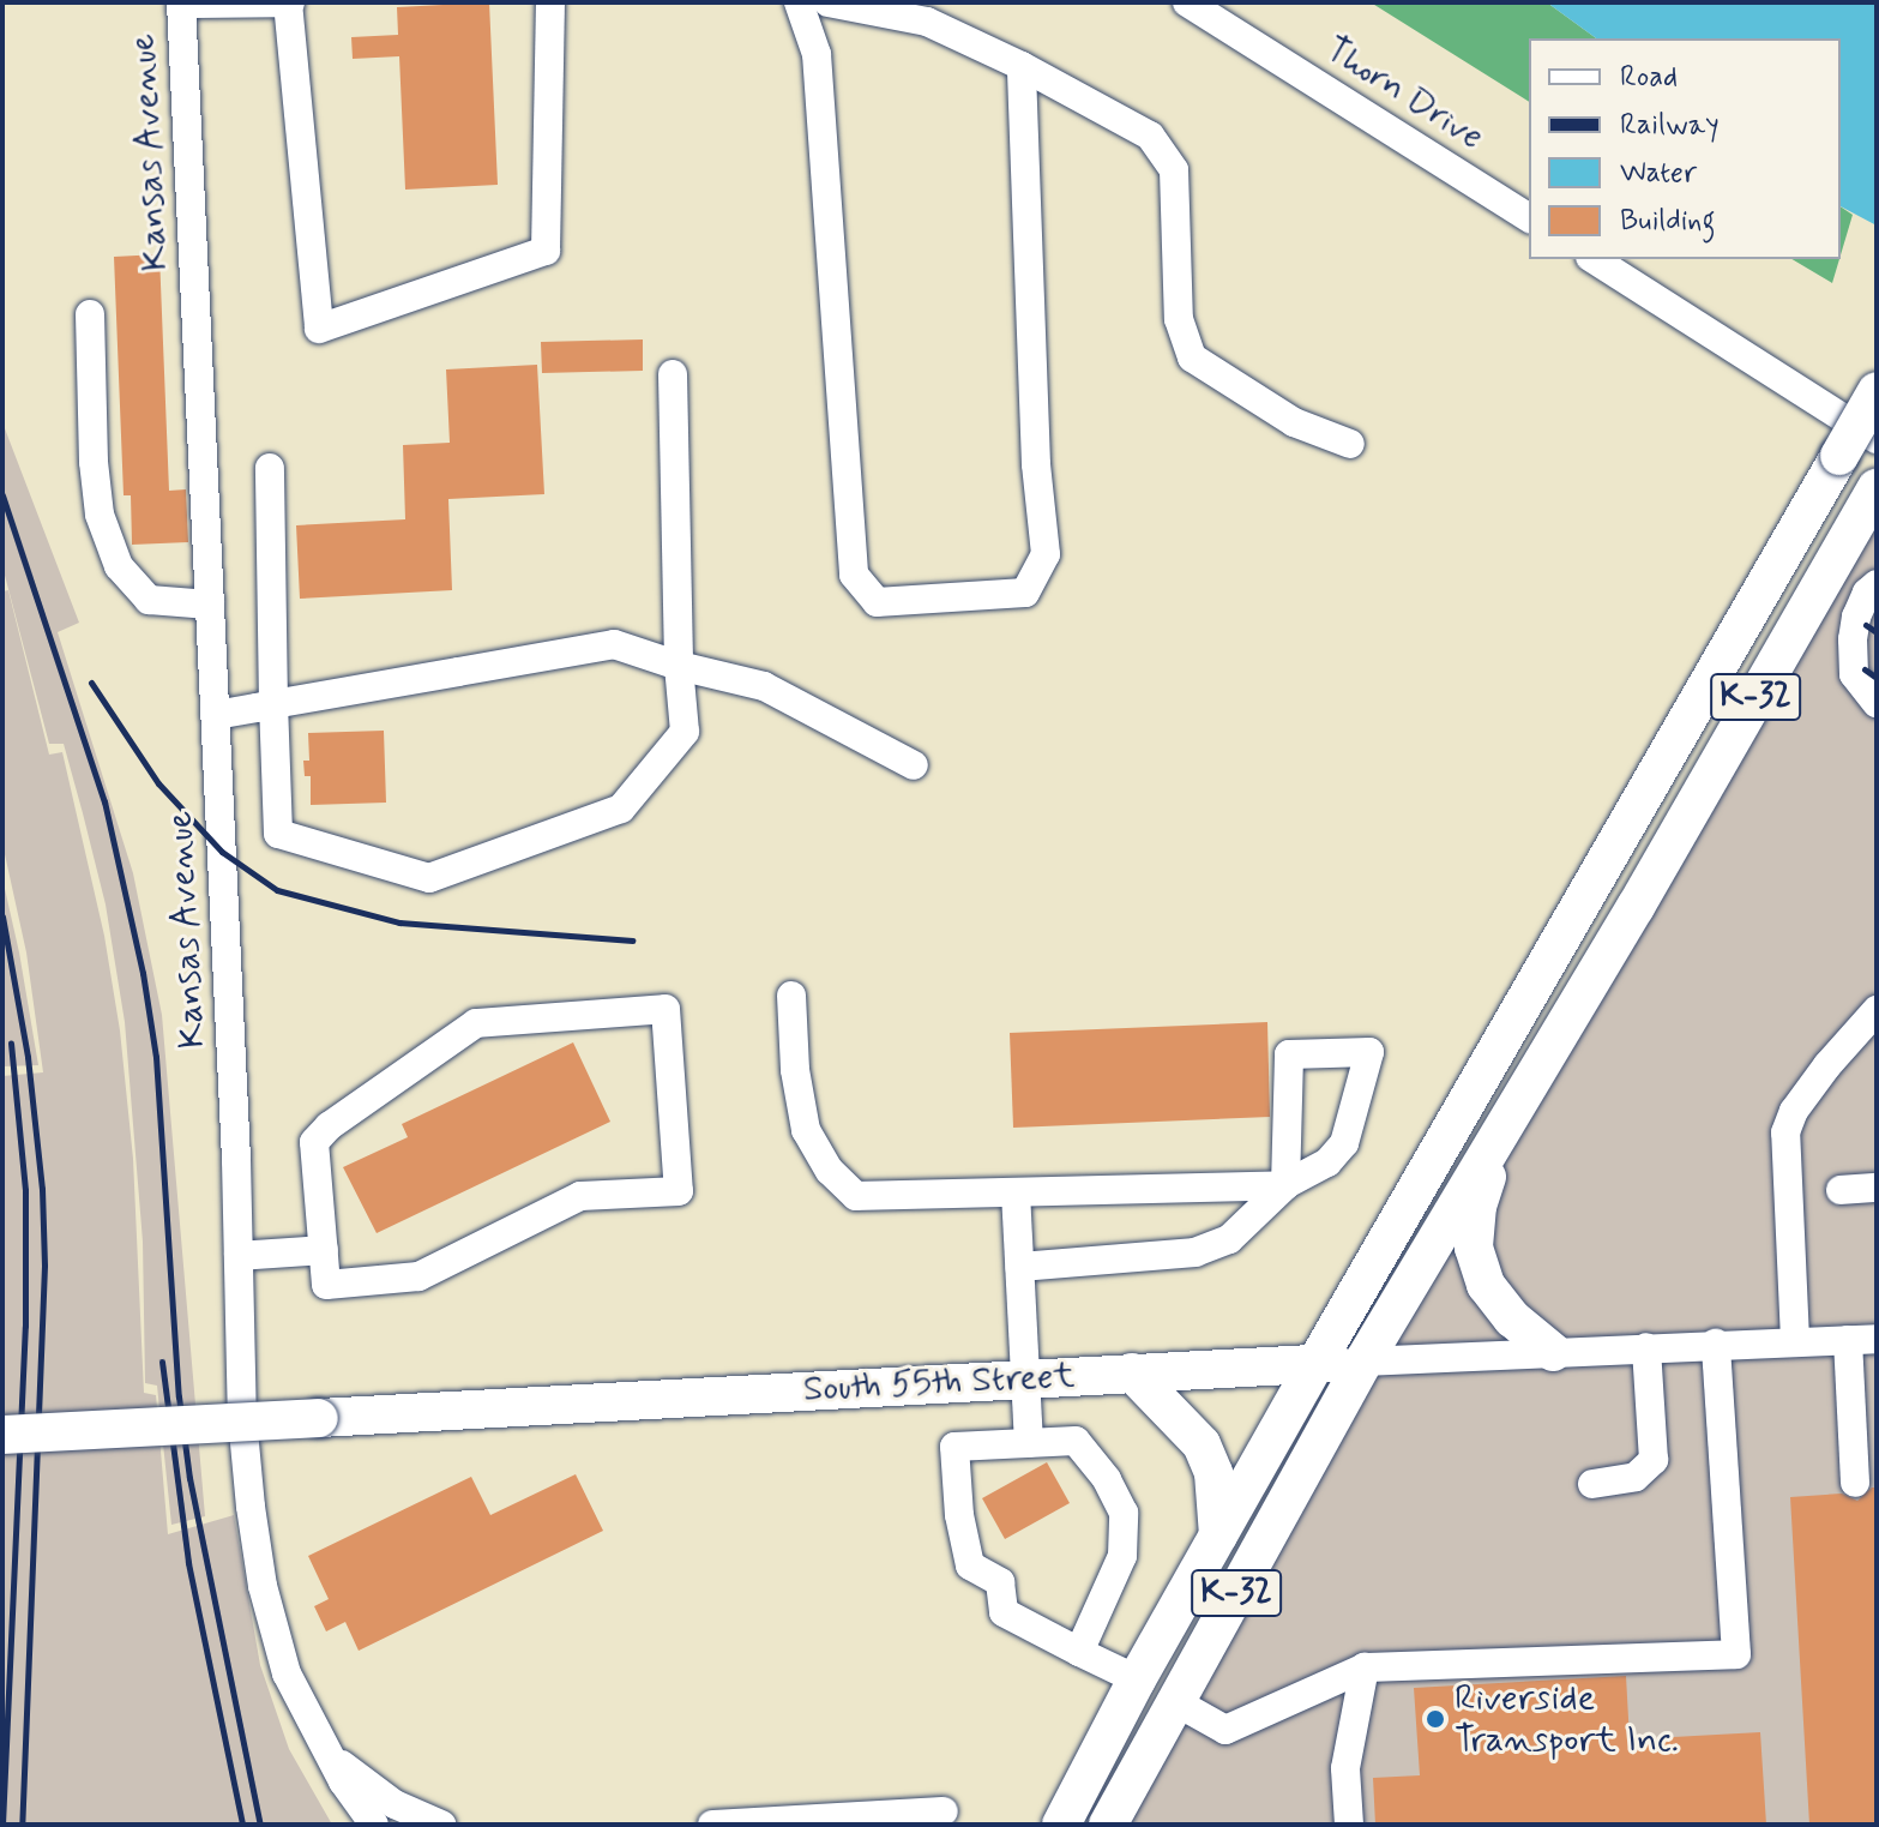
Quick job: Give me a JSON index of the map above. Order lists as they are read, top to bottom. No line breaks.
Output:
{"streets":{"main road":["K-32","South 55th Street"],"street":["Thorn Drive","Kansas Avenue"]},"crossings":[["K-32","South 55th Street"]],"places":["Riverside Transport Inc."],"legend":["Road","Railway","Water","Building"]}
